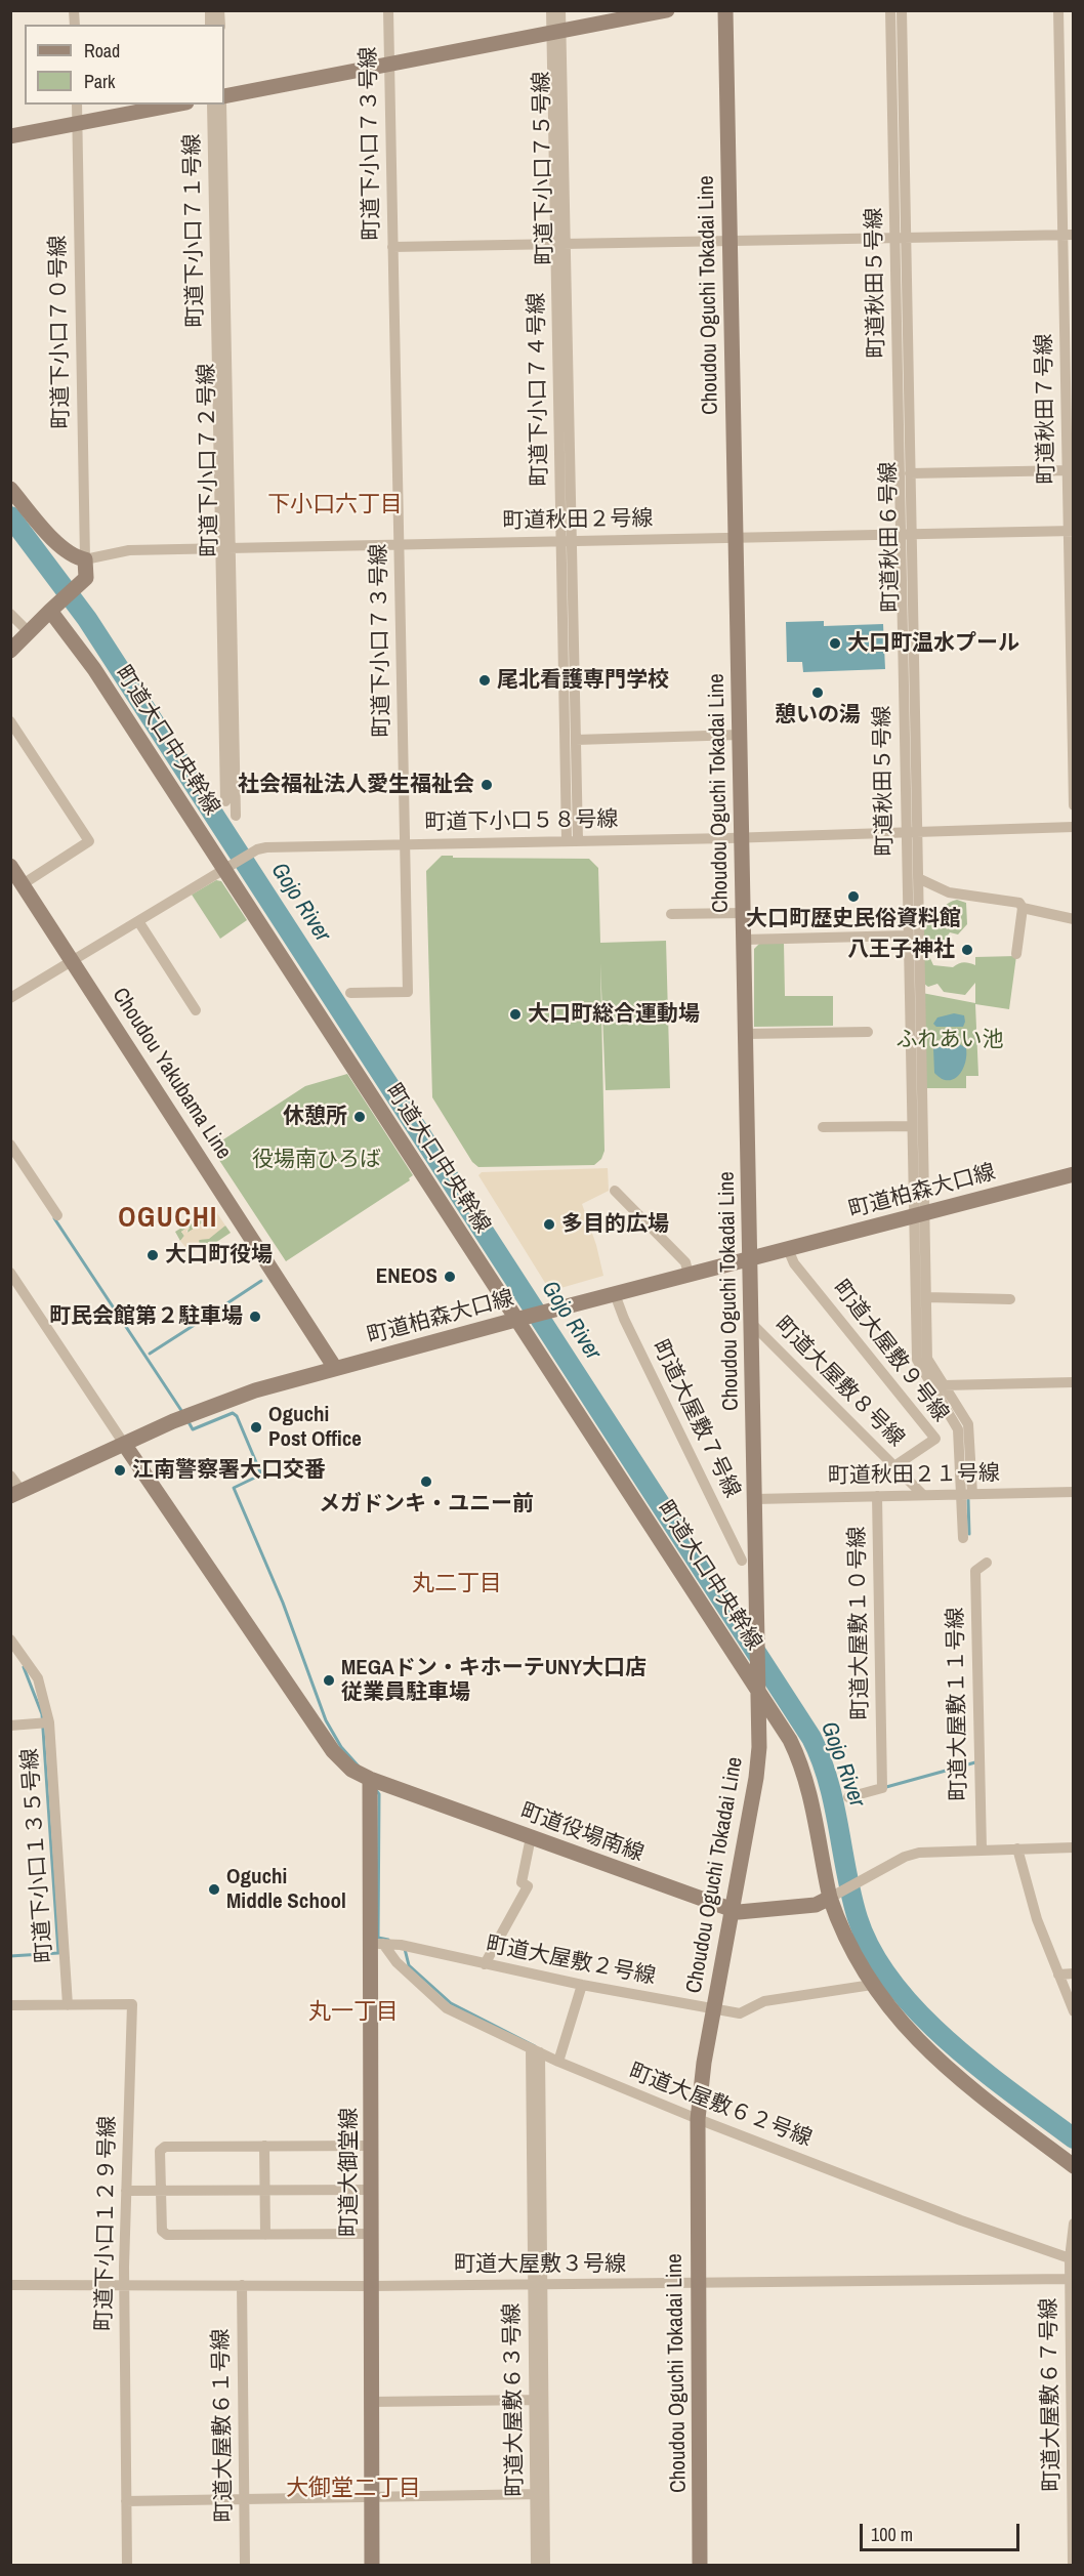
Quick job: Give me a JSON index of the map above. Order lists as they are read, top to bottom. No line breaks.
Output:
{"streets":{"street":["町道下小口７３号線","町道下小口７５号線","町道下小口７１号線","町道秋田５号線","Choudou Oguchi Tokadai Line","町道下小口７０号線","町道秋田７号線","町道下小口７２号線","町道秋田２号線","町道秋田６号線","町道大口中央幹線","町道下小口５８号線","Choudou Yakubama Line","町道柏森大口線","町道大屋敷９号線","町道大屋敷８号線","町道大屋敷７号線","町道秋田２１号線","町道大屋敷１０号線","町道大屋敷１１号線","町道役場南線","町道下小口１３５号線","町道大屋敷２号線","町道大屋敷６２号線","町道大御堂線","町道下小口１２９号線","町道大屋敷３号線","町道大屋敷６７号線","町道大屋敷６３号線","町道大屋敷６１号線"]},"crossings":[["町道下小口７３号線","町道秋田２号線"],["町道下小口７３号線","町道下小口５８号線"],["町道下小口７５号線","町道秋田２号線"],["町道下小口７５号線","町道下小口５８号線"],["町道下小口７１号線","町道下小口７２号線"],["町道下小口７１号線","町道秋田２号線"],["町道秋田５号線","町道秋田２号線"],["町道秋田５号線","町道秋田６号線"],["町道秋田５号線","町道下小口５８号線"],["町道秋田５号線","町道柏森大口線"],["町道秋田５号線","町道秋田２１号線"],["Choudou Oguchi Tokadai Line","町道秋田２号線"],["Choudou Oguchi Tokadai Line","町道大口中央幹線"],["Choudou Oguchi Tokadai Line","町道下小口５８号線"],["Choudou Oguchi Tokadai Line","町道柏森大口線"],["Choudou Oguchi Tokadai Line","町道大屋敷８号線"],["Choudou Oguchi Tokadai Line","町道秋田２１号線"],["Choudou Oguchi Tokadai Line","町道役場南線"],["Choudou Oguchi Tokadai Line","町道大屋敷２号線"],["Choudou Oguchi Tokadai Line","町道大屋敷６２号線"],["Choudou Oguchi Tokadai Line","町道大屋敷３号線"],["町道下小口７０号線","町道秋田２号線"],["町道秋田７号線","町道秋田２号線"],["町道下小口７２号線","町道秋田２号線"],["町道秋田２号線","町道秋田６号線"],["町道秋田６号線","町道下小口５８号線"],["町道秋田６号線","町道柏森大口線"],["町道秋田６号線","町道秋田２１号線"],["町道大口中央幹線","町道下小口５８号線"],["町道大口中央幹線","町道柏森大口線"],["町道大口中央幹線","町道役場南線"],["町道下小口５８号線","Choudou Yakubama Line"],["Choudou Yakubama Line","町道柏森大口線"],["町道柏森大口線","町道大屋敷９号線"],["町道柏森大口線","町道大屋敷７号線"],["町道柏森大口線","町道役場南線"],["町道大屋敷９号線","町道大屋敷８号線"],["町道大屋敷８号線","町道秋田２１号線"],["町道秋田２１号線","町道大屋敷１０号線"],["町道役場南線","町道大御堂線"],["町道下小口１３５号線","町道下小口１２９号線"],["町道大屋敷２号線","町道大屋敷６２号線"],["町道大屋敷２号線","町道大御堂線"],["町道大屋敷６２号線","町道大御堂線"],["町道大屋敷６２号線","町道大屋敷６７号線"],["町道大屋敷６２号線","町道大屋敷６３号線"],["町道大御堂線","町道大屋敷３号線"],["町道下小口１２９号線","町道大屋敷３号線"],["町道大屋敷３号線","町道大屋敷６７号線"],["町道大屋敷３号線","町道大屋敷６３号線"],["町道大屋敷３号線","町道大屋敷６１号線"]],"districts":["下小口六丁目","OGUCHI","丸二丁目","丸一丁目","大御堂二丁目"],"water":["Gojo River"],"parks":["ふれあい池","役場南ひろば"],"places":["大口町温水プール","尾北看護専門学校","憩いの湯","社会福祉法人愛生福祉会","大口町歴史民俗資料館","八王子神社","大口町総合運動場","休憩所","多目的広場","大口町役場","ENEOS","町民会館第２駐車場","Oguchi Post Office","江南警察署大口交番","メガドンキ・ユニー前","MEGAドン・キホーテUNY大口店 従業員駐車場","Oguchi Middle School"],"legend":["Road","Park"],"scale_bar":"100 m"}
